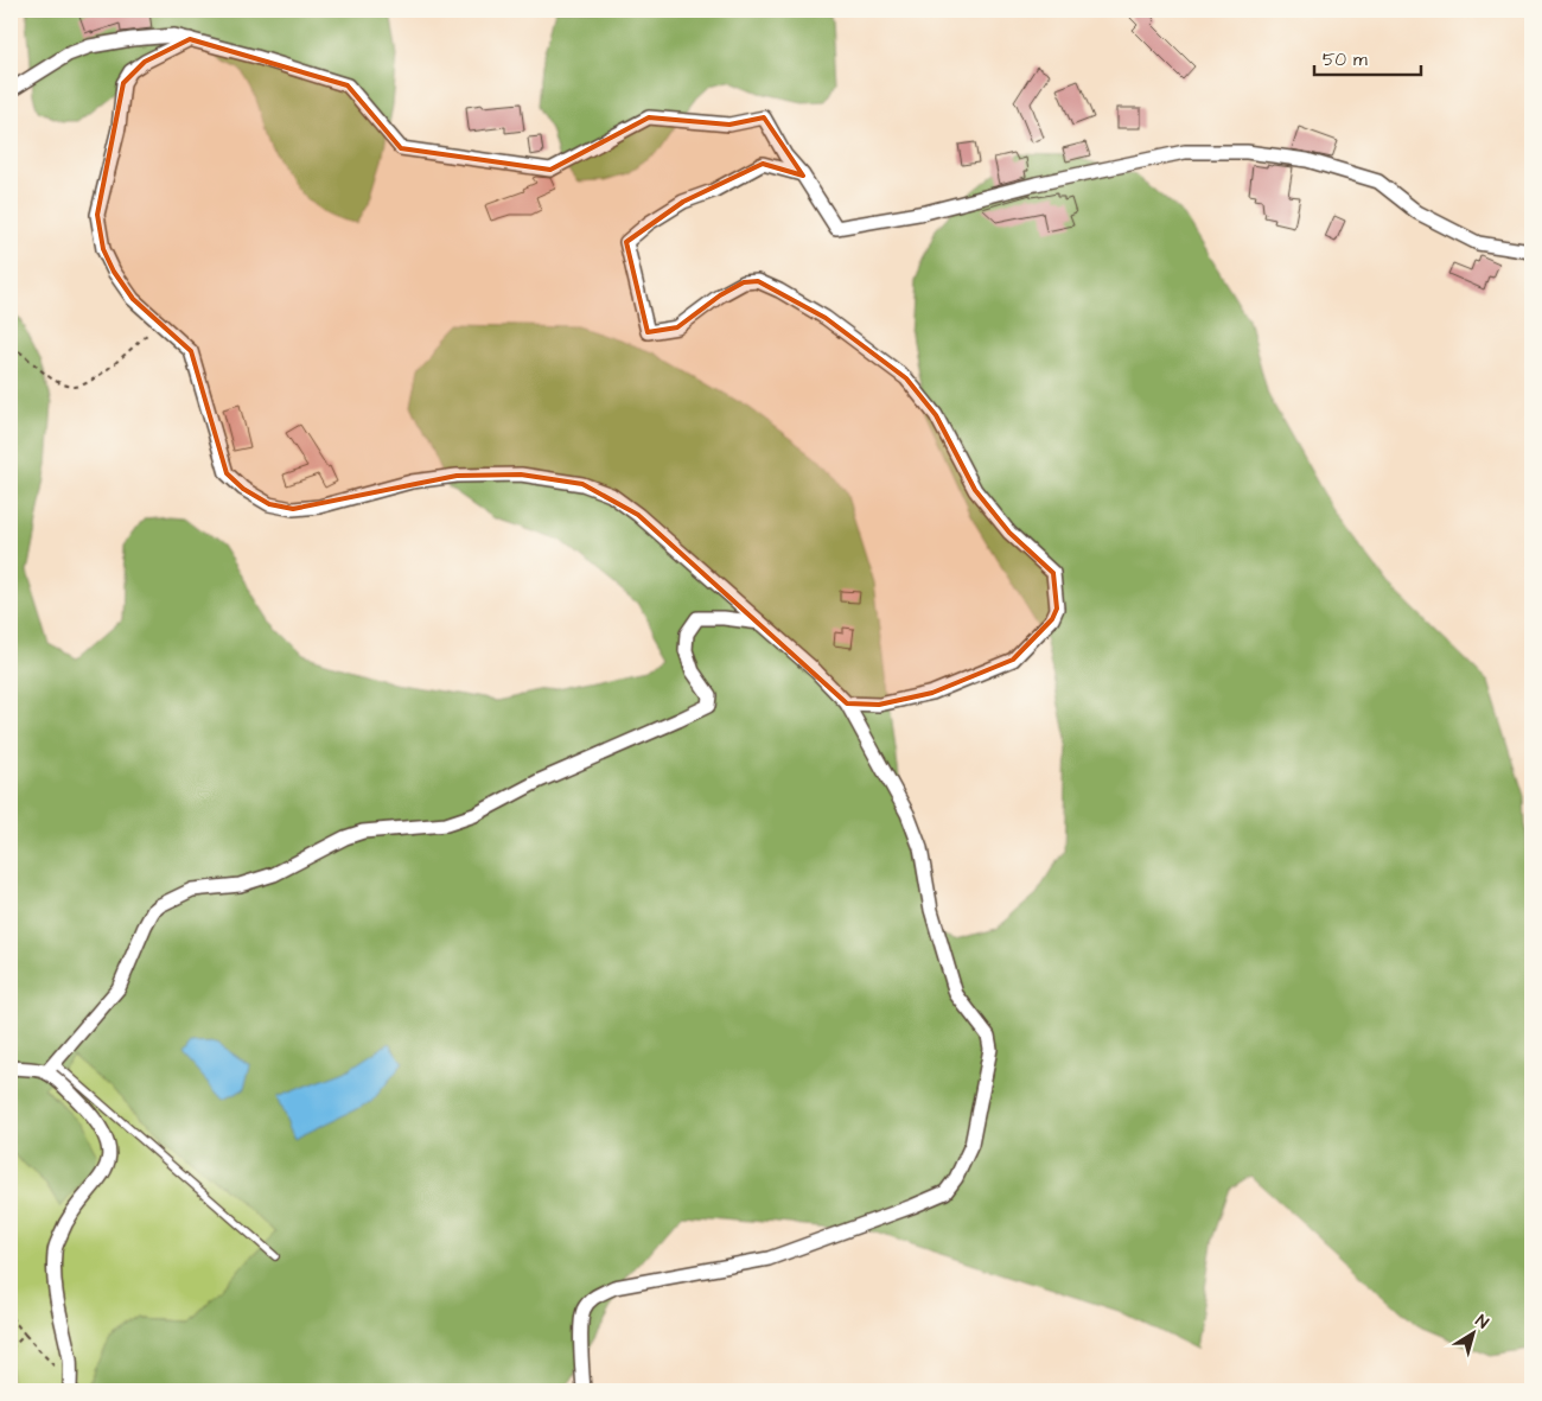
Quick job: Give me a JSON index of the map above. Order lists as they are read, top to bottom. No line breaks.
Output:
{"scale_bar":"50 m","north":"top right"}
